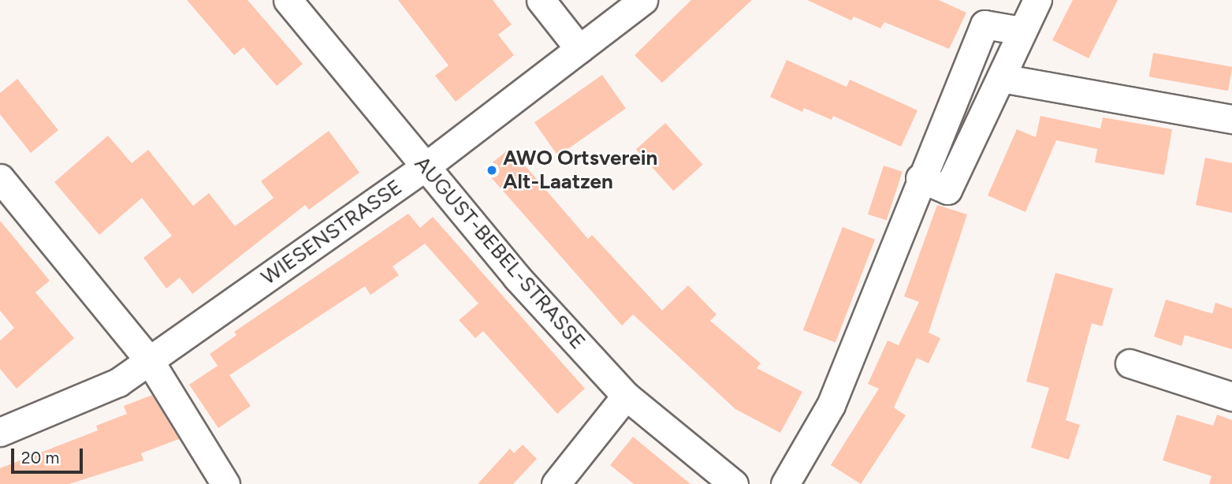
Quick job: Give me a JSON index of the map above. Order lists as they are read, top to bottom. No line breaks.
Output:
{"streets":{"street":["WIESENSTRASSE","AUGUST-BEBEL-STRASSE"]},"crossings":[["WIESENSTRASSE","AUGUST-BEBEL-STRASSE"]],"places":["AWO Ortsverein Alt-Laatzen"],"scale_bar":"20 m"}
